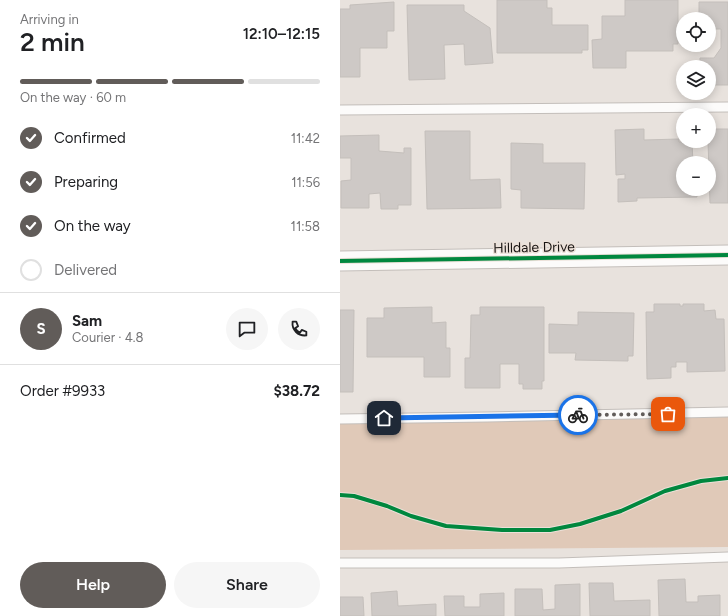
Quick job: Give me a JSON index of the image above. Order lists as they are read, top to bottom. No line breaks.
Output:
{"streets":{"street":["Hilldale Drive"]},"page":{"heading":["2 min","Arriving in","12:10–12:15"],"panel":["Sam","Courier · 4.8","Order #9933","$38.72"],"map_buttons":["+","−"],"bar":"On the way · 60 m","list":[["Confirmed","11:42"],["Preparing","11:56"],["On the way","11:58"],"Delivered"],"round":"S","buttons":["Help","Share"]}}
